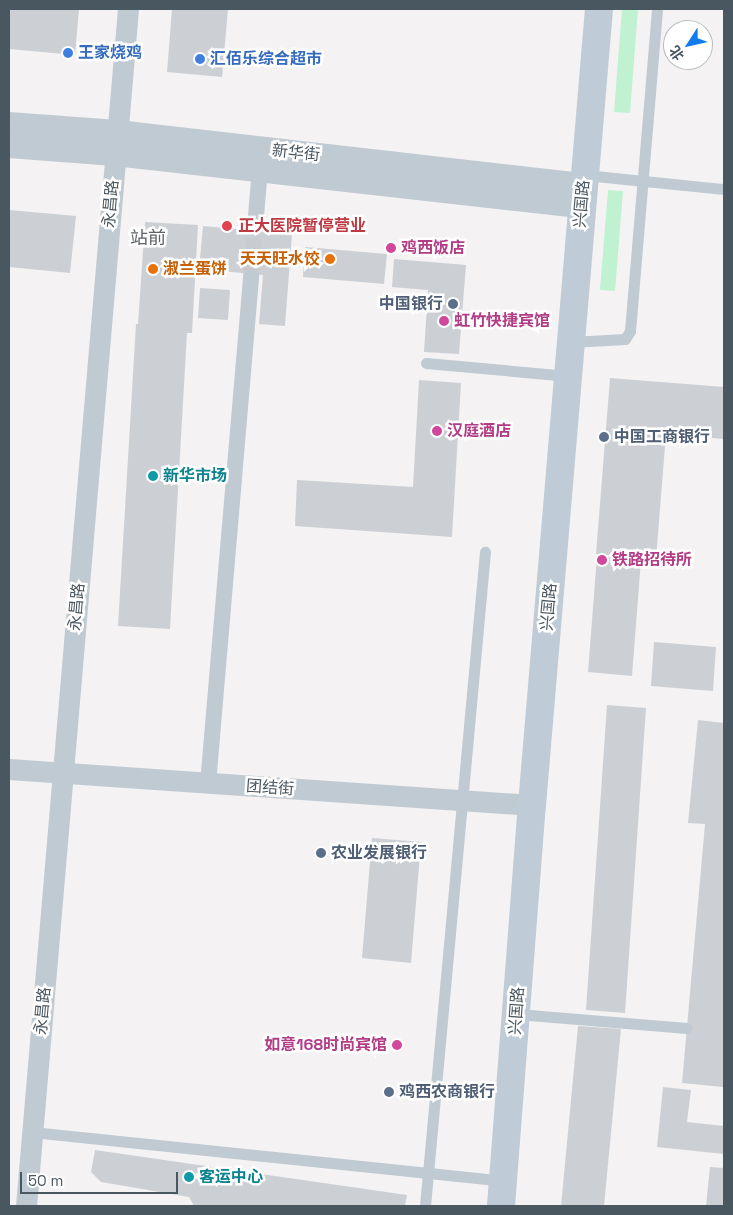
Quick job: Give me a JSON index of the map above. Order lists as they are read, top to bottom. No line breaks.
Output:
{"streets":{"main road":["兴国路"],"street":["新华街","永昌路","团结街"]},"crossings":[["新华街","永昌路"],["新华街","兴国路"],["永昌路","团结街"],["兴国路","团结街"]],"districts":["站前"],"places":["王家烧鸡","汇佰乐综合超市","正大医院暂停营业","鸡西饭店","天天旺水饺","淑兰蛋饼","中国银行","虹竹快捷宾馆","汉庭酒店","中国工商银行","新华市场","铁路招待所","农业发展银行","如意168时尚宾馆","鸡西农商银行","客运中心"],"scale_bar":"50 m","north":"bottom left"}
